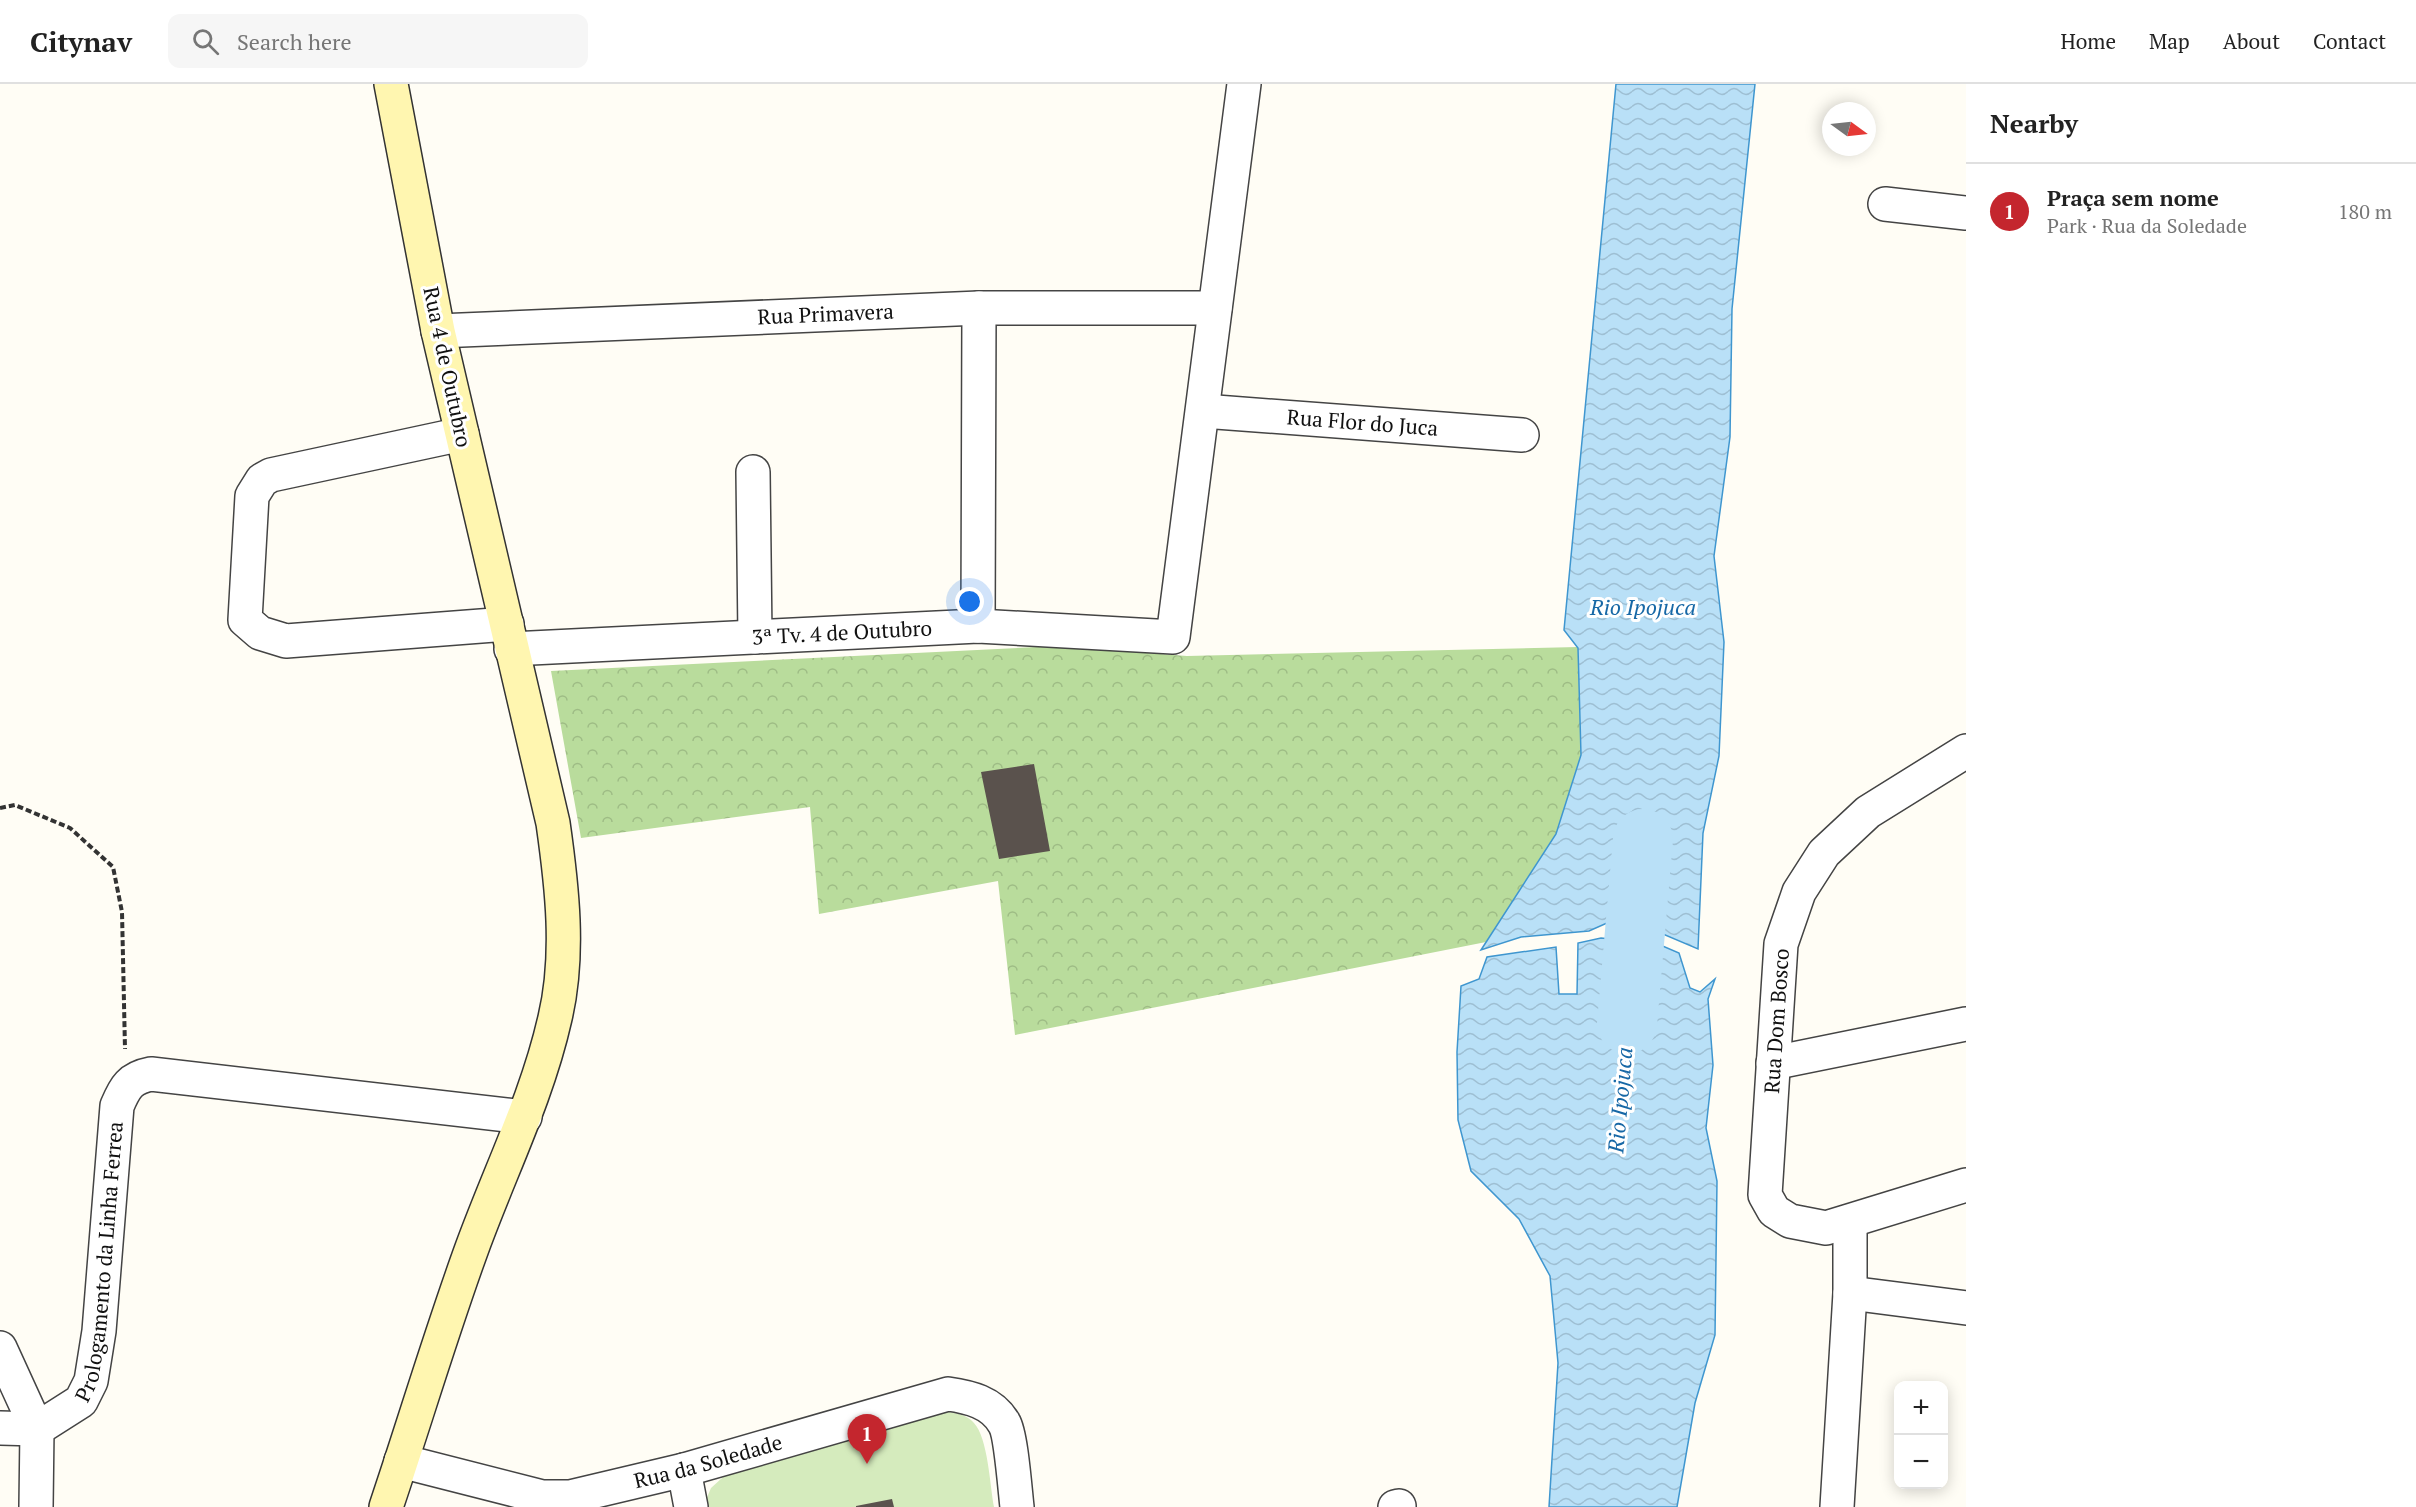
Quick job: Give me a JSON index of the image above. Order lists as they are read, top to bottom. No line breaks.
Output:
{"streets":{"main road":["Rua 4 de Outubro"],"street":["Rua Primavera","Rua Flor do Juca","3ª Tv. 4 de Outubro","Rua Dom Bosco","Prologamento da Linha Ferrea","Rua da Soledade"]},"crossings":[["Rua Primavera","Rua 4 de Outubro"],["Rua 4 de Outubro","3ª Tv. 4 de Outubro"],["Rua 4 de Outubro","Rua da Soledade"],["Rua Flor do Juca","3ª Tv. 4 de Outubro"]],"water":["Rio Ipojuca"],"north":"right","page":{"header":"Citynav","search":"Search here","nav":["Home","Map","About","Contact"],"heading":"Nearby","list":[{"mark":"1","name":"Praça sem nome","note":"Park · Rua da Soledade","value":"180 m"}],"map_buttons":["+","−"],"pins":"1"}}
